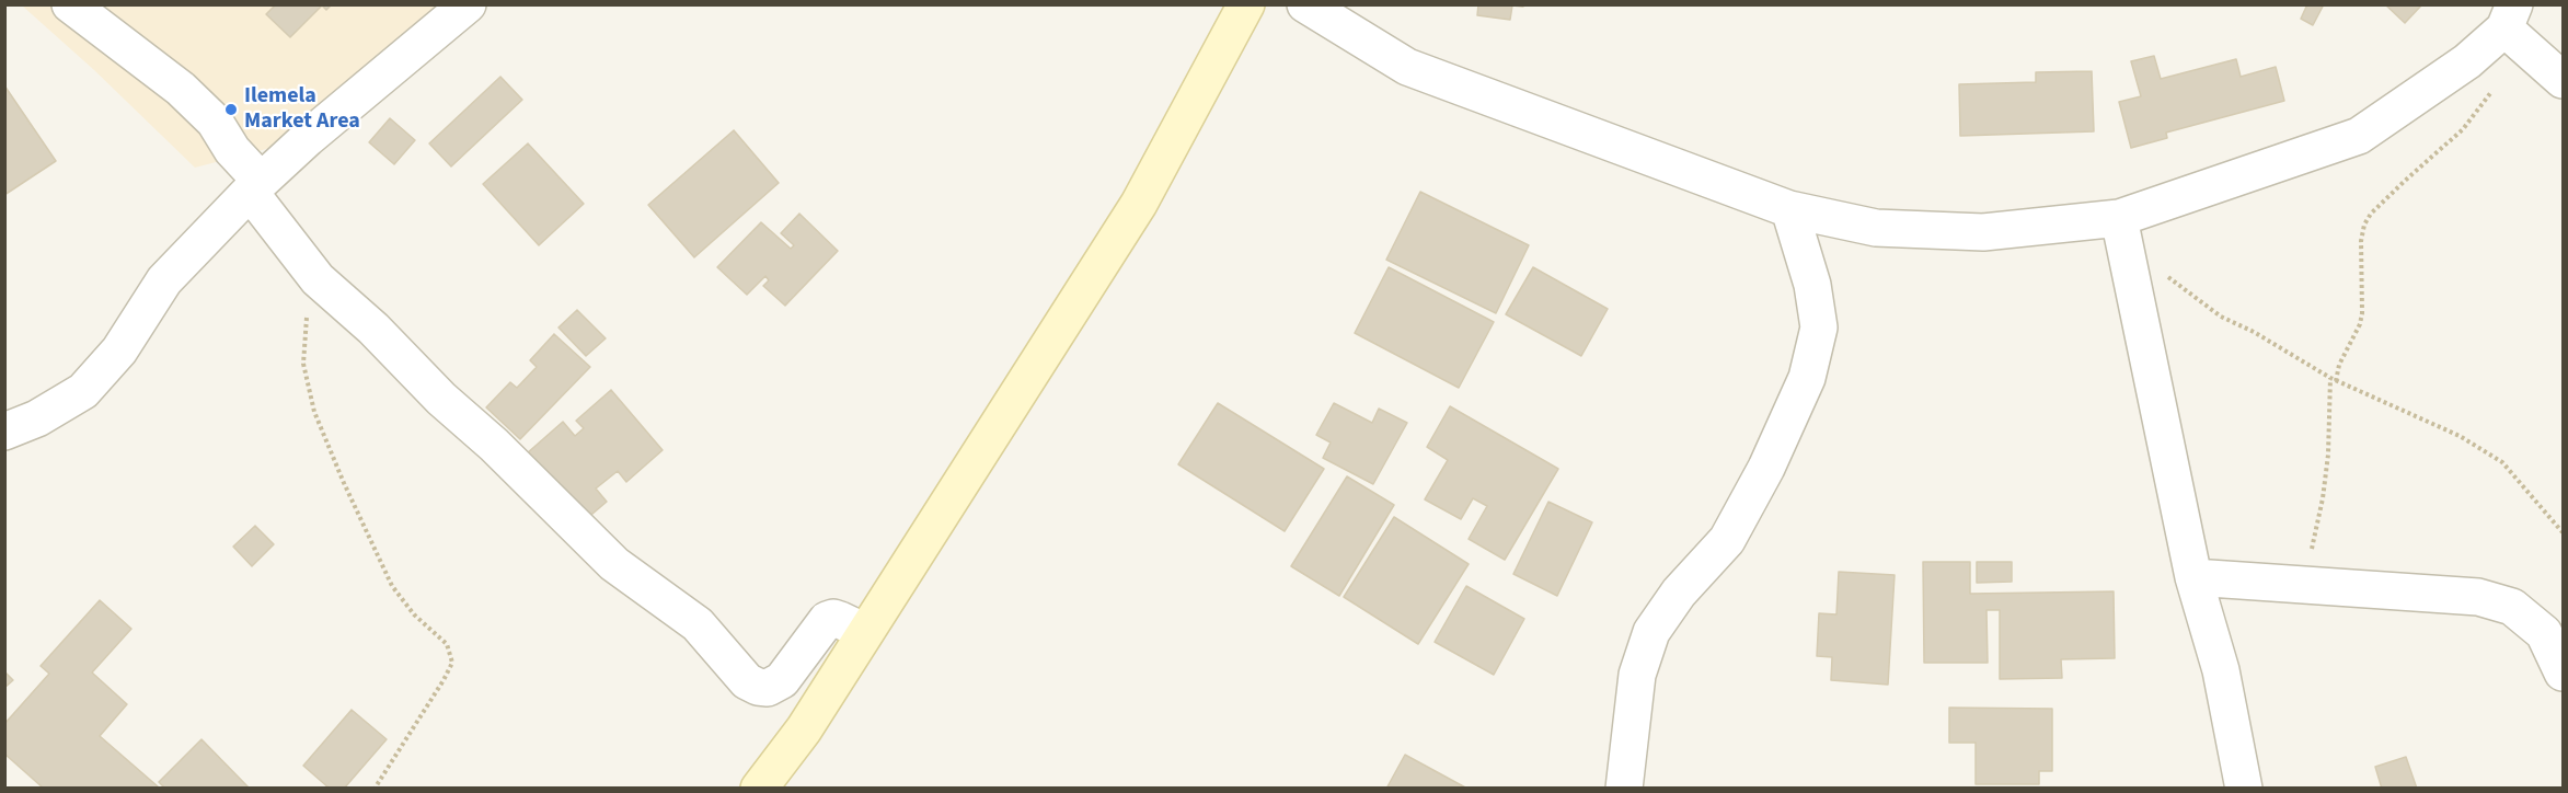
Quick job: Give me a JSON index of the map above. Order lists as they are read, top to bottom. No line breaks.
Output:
{"places":["Ilemela Market Area"]}
